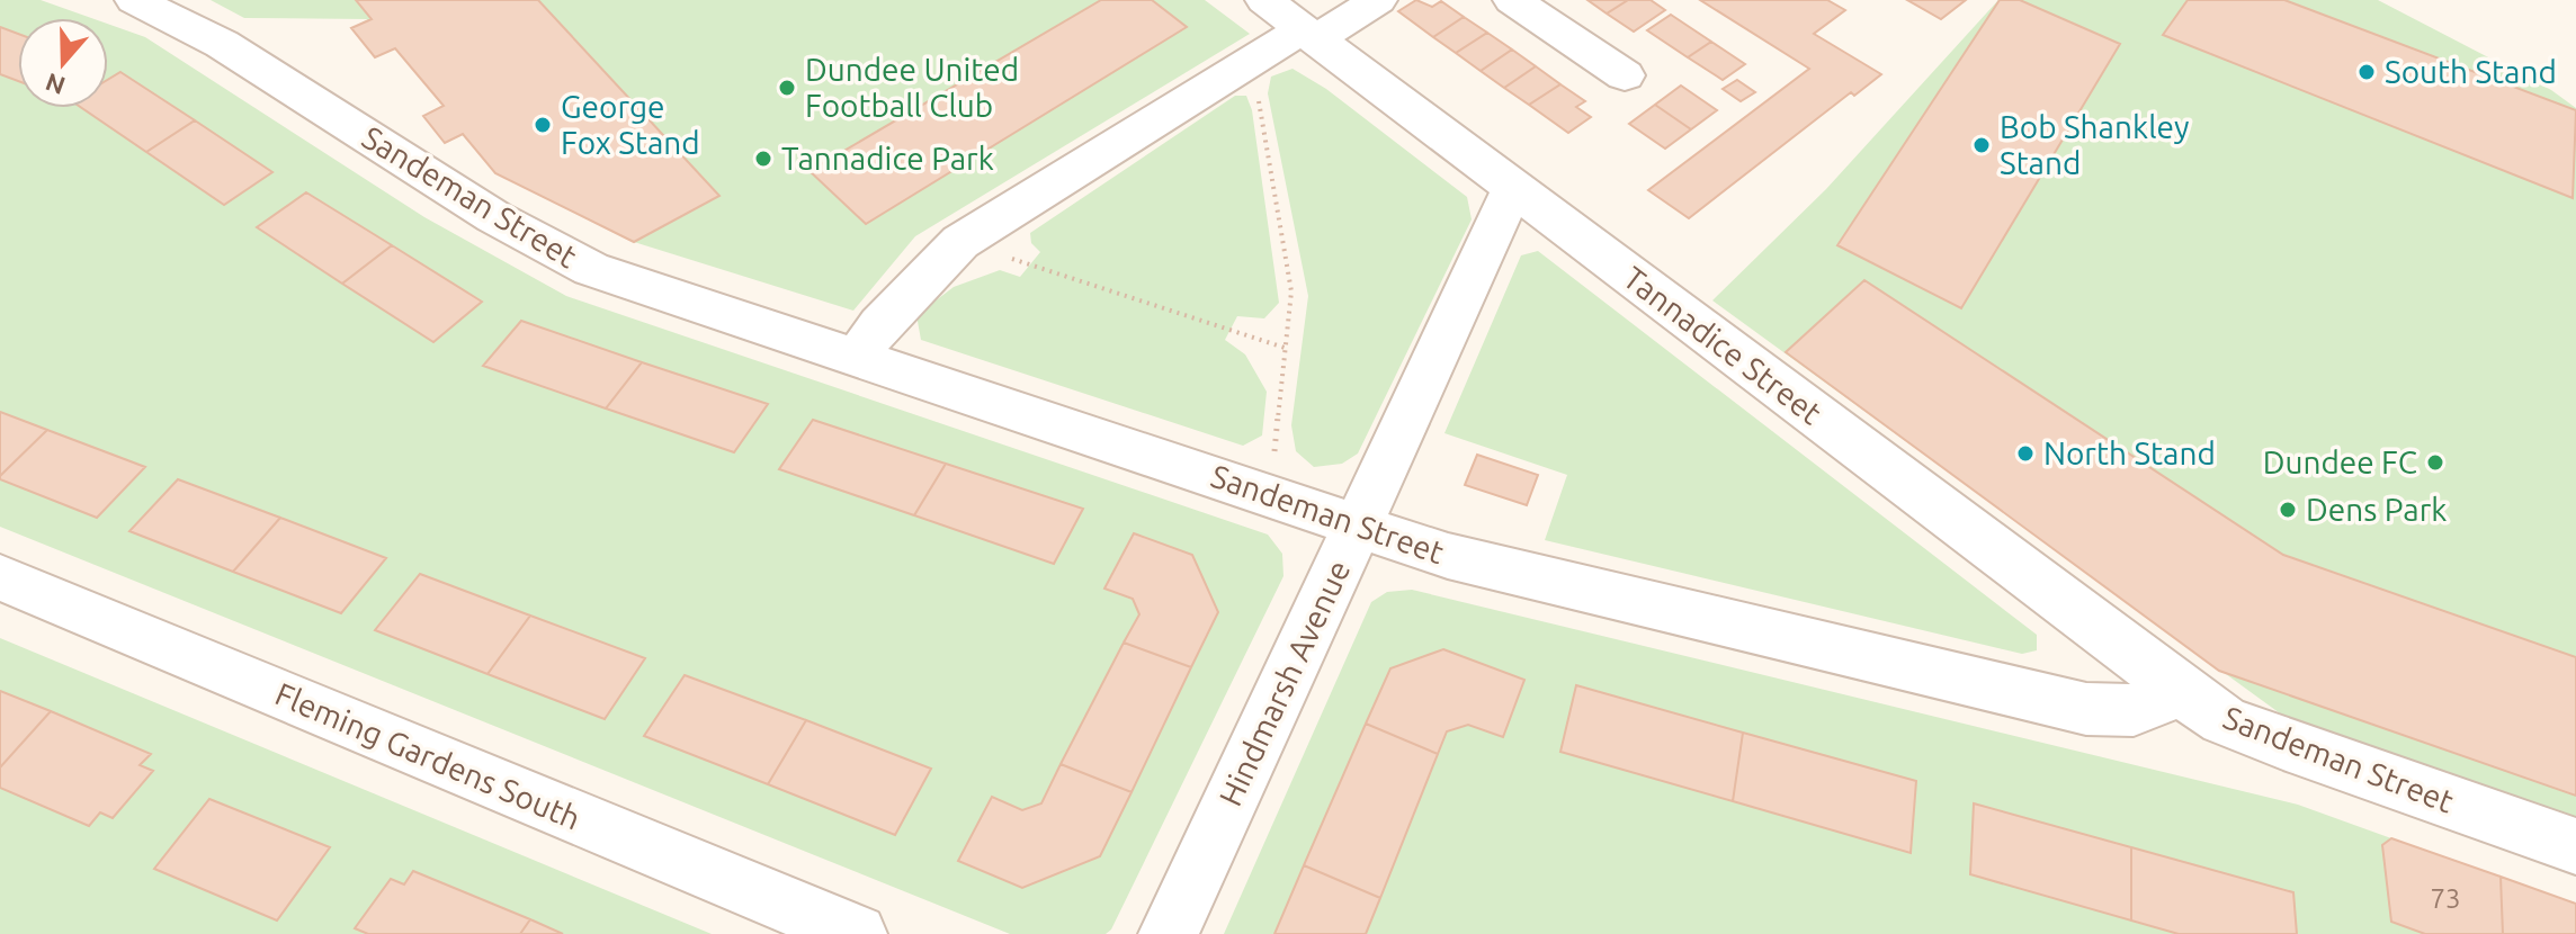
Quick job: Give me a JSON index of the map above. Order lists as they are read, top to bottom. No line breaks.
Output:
{"streets":{"street":["Sandeman Street","Tannadice Street","Hindmarsh Avenue","Fleming Gardens South"]},"crossings":[["Sandeman Street","Tannadice Street"],["Sandeman Street","Hindmarsh Avenue"],["Tannadice Street","Hindmarsh Avenue"]],"places":["South Stand","Dundee United Football Club","George Fox Stand","Bob Shankley Stand","Tannadice Park","North Stand","Dundee FC","Dens Park"],"house_numbers":["73"],"north":"bottom"}
